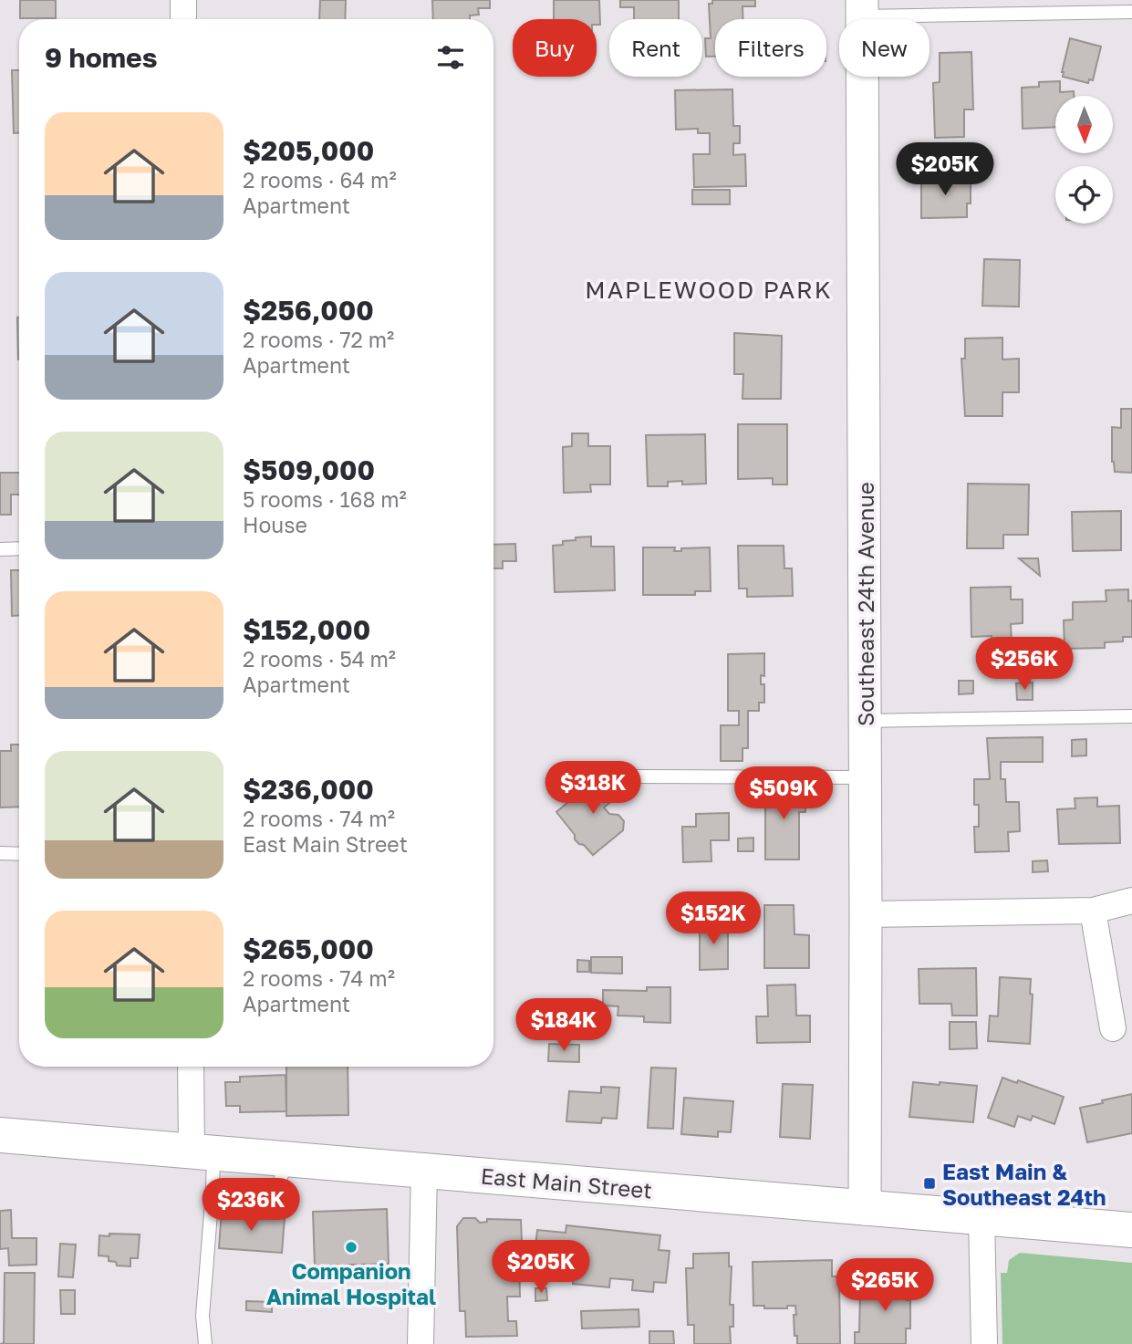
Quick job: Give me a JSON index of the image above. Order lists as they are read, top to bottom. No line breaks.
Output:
{"streets":{"main road":["East Main Street"],"street":["Southeast 24th Avenue"]},"crossings":[["Southeast 24th Avenue","East Main Street"]],"districts":["MAPLEWOOD PARK"],"places":{"transit":["East Main & Southeast 24th"],"other":["Companion Animal Hospital"]},"north":"bottom","page":{"chip":["Buy","Rent","Filters","New"],"heading":"9 homes","list":[{"name":"$205,000","note":"2 rooms · 64 m² · Apartment"},{"name":"$256,000","note":"2 rooms · 72 m² · Apartment"},{"name":"$509,000","note":"5 rooms · 168 m² · House"},{"name":"$152,000","note":"2 rooms · 54 m² · Apartment"},{"name":"$236,000","note":"2 rooms · 74 m² · East Main Street"},{"name":"$265,000","note":"2 rooms · 74 m² · Apartment"}],"price":["$205K","$256K","$318K","$509K","$152K","$184K","$236K","$205K","$265K"]}}
